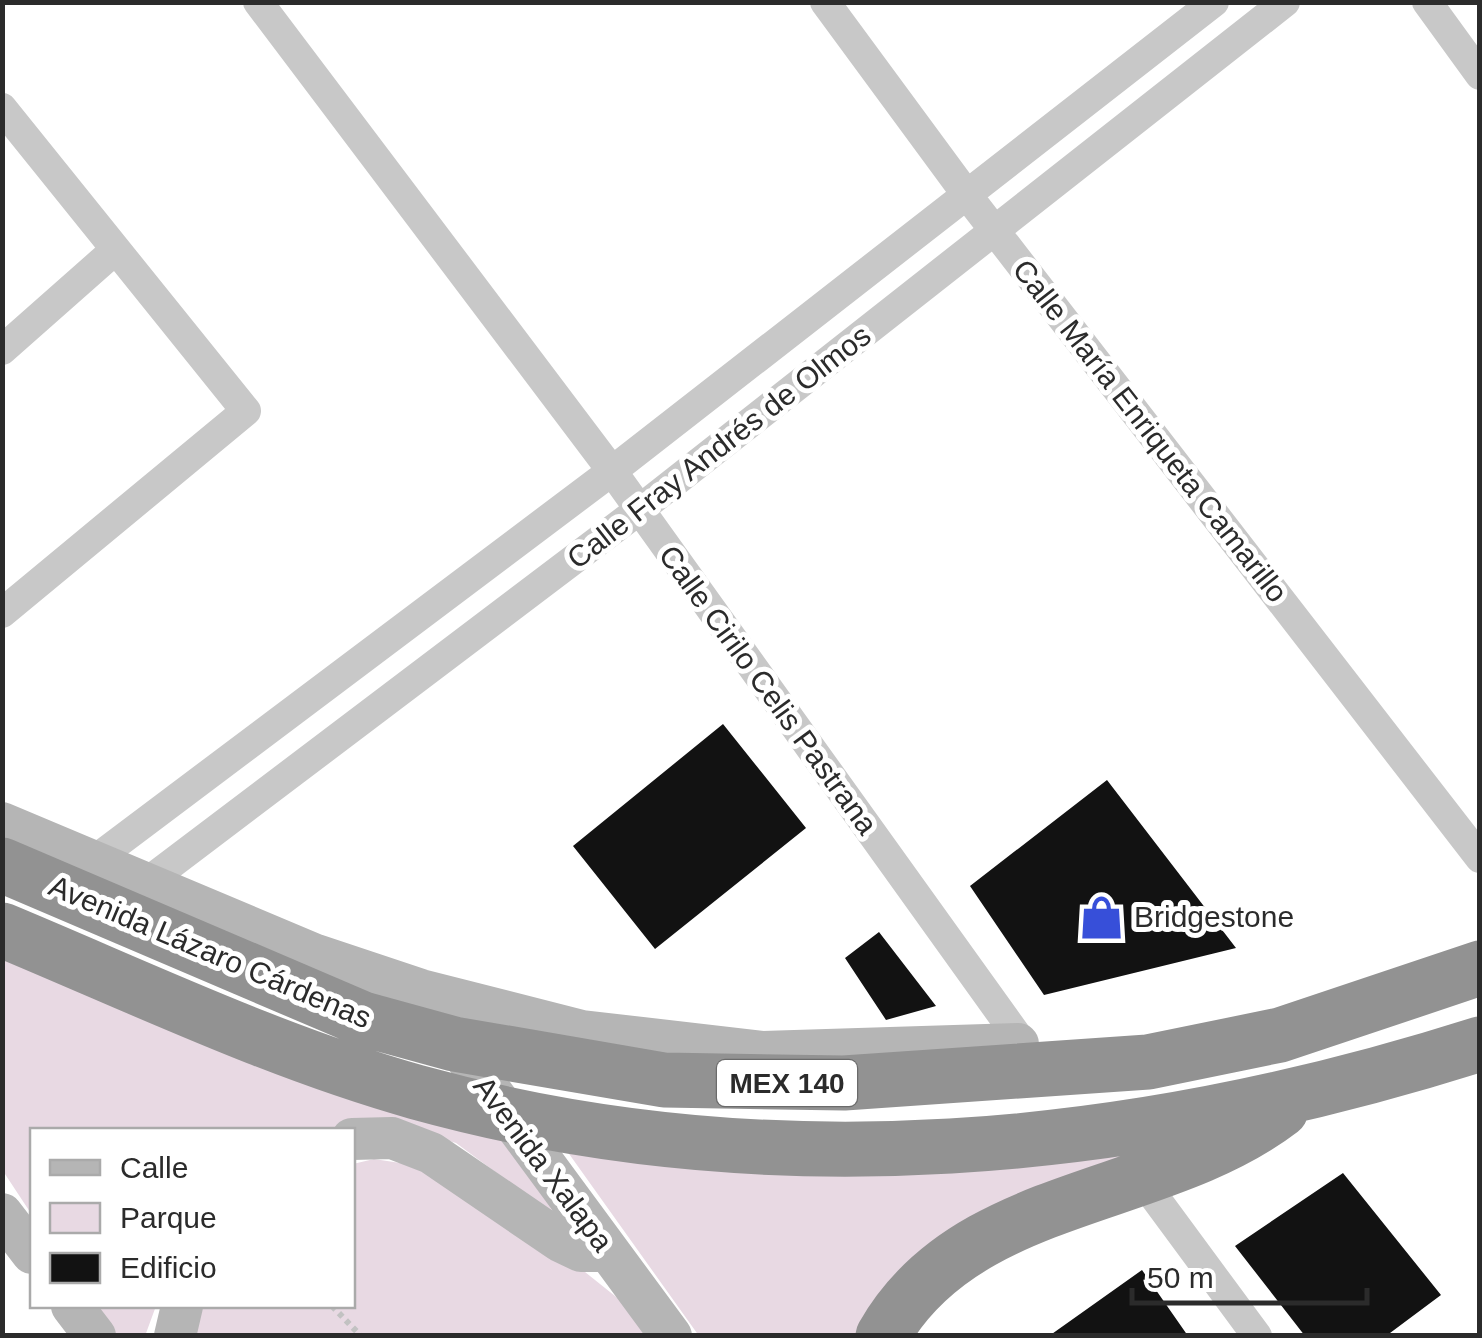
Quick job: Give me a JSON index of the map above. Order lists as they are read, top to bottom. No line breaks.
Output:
{"streets":{"highway":["Avenida Lázaro Cárdenas","MEX 140"],"main road":["Avenida Xalapa"],"street":["Calle María Enriqueta Camarillo","Calle Fray Andrés de Olmos","Calle Cirilo Celis Pastrana"]},"crossings":[["Calle María Enriqueta Camarillo","Calle Fray Andrés de Olmos"],["Calle Fray Andrés de Olmos","Calle Cirilo Celis Pastrana"],["Calle Fray Andrés de Olmos","Avenida Lázaro Cárdenas"],["Avenida Lázaro Cárdenas","Avenida Xalapa"]],"places":{"shop":["Bridgestone"]},"legend":["Calle","Parque","Edificio"],"scale_bar":"50 m"}
